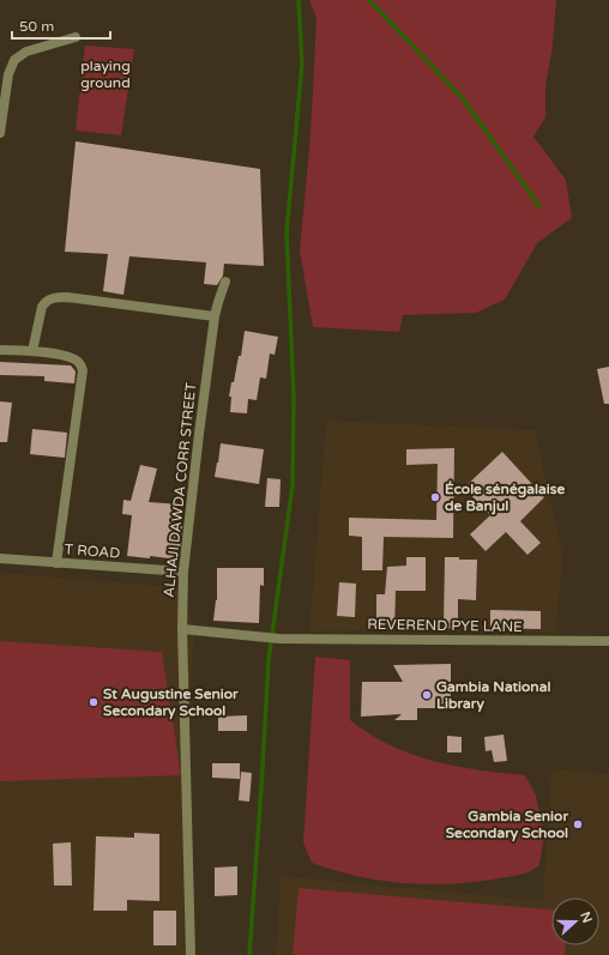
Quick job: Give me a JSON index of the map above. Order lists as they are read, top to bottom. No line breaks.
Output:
{"streets":{"street":["ALHAJI DAWDA CORR STREET","T ROAD","REVEREND PYE LANE"]},"crossings":[["ALHAJI DAWDA CORR STREET","T ROAD"],["ALHAJI DAWDA CORR STREET","REVEREND PYE LANE"]],"parks":["playing ground"],"places":["École sénégalaise de Banjul","Gambia National Library","St Augustine Senior Secondary School","Gambia Senior Secondary School"],"scale_bar":"50 m","north":"right"}
